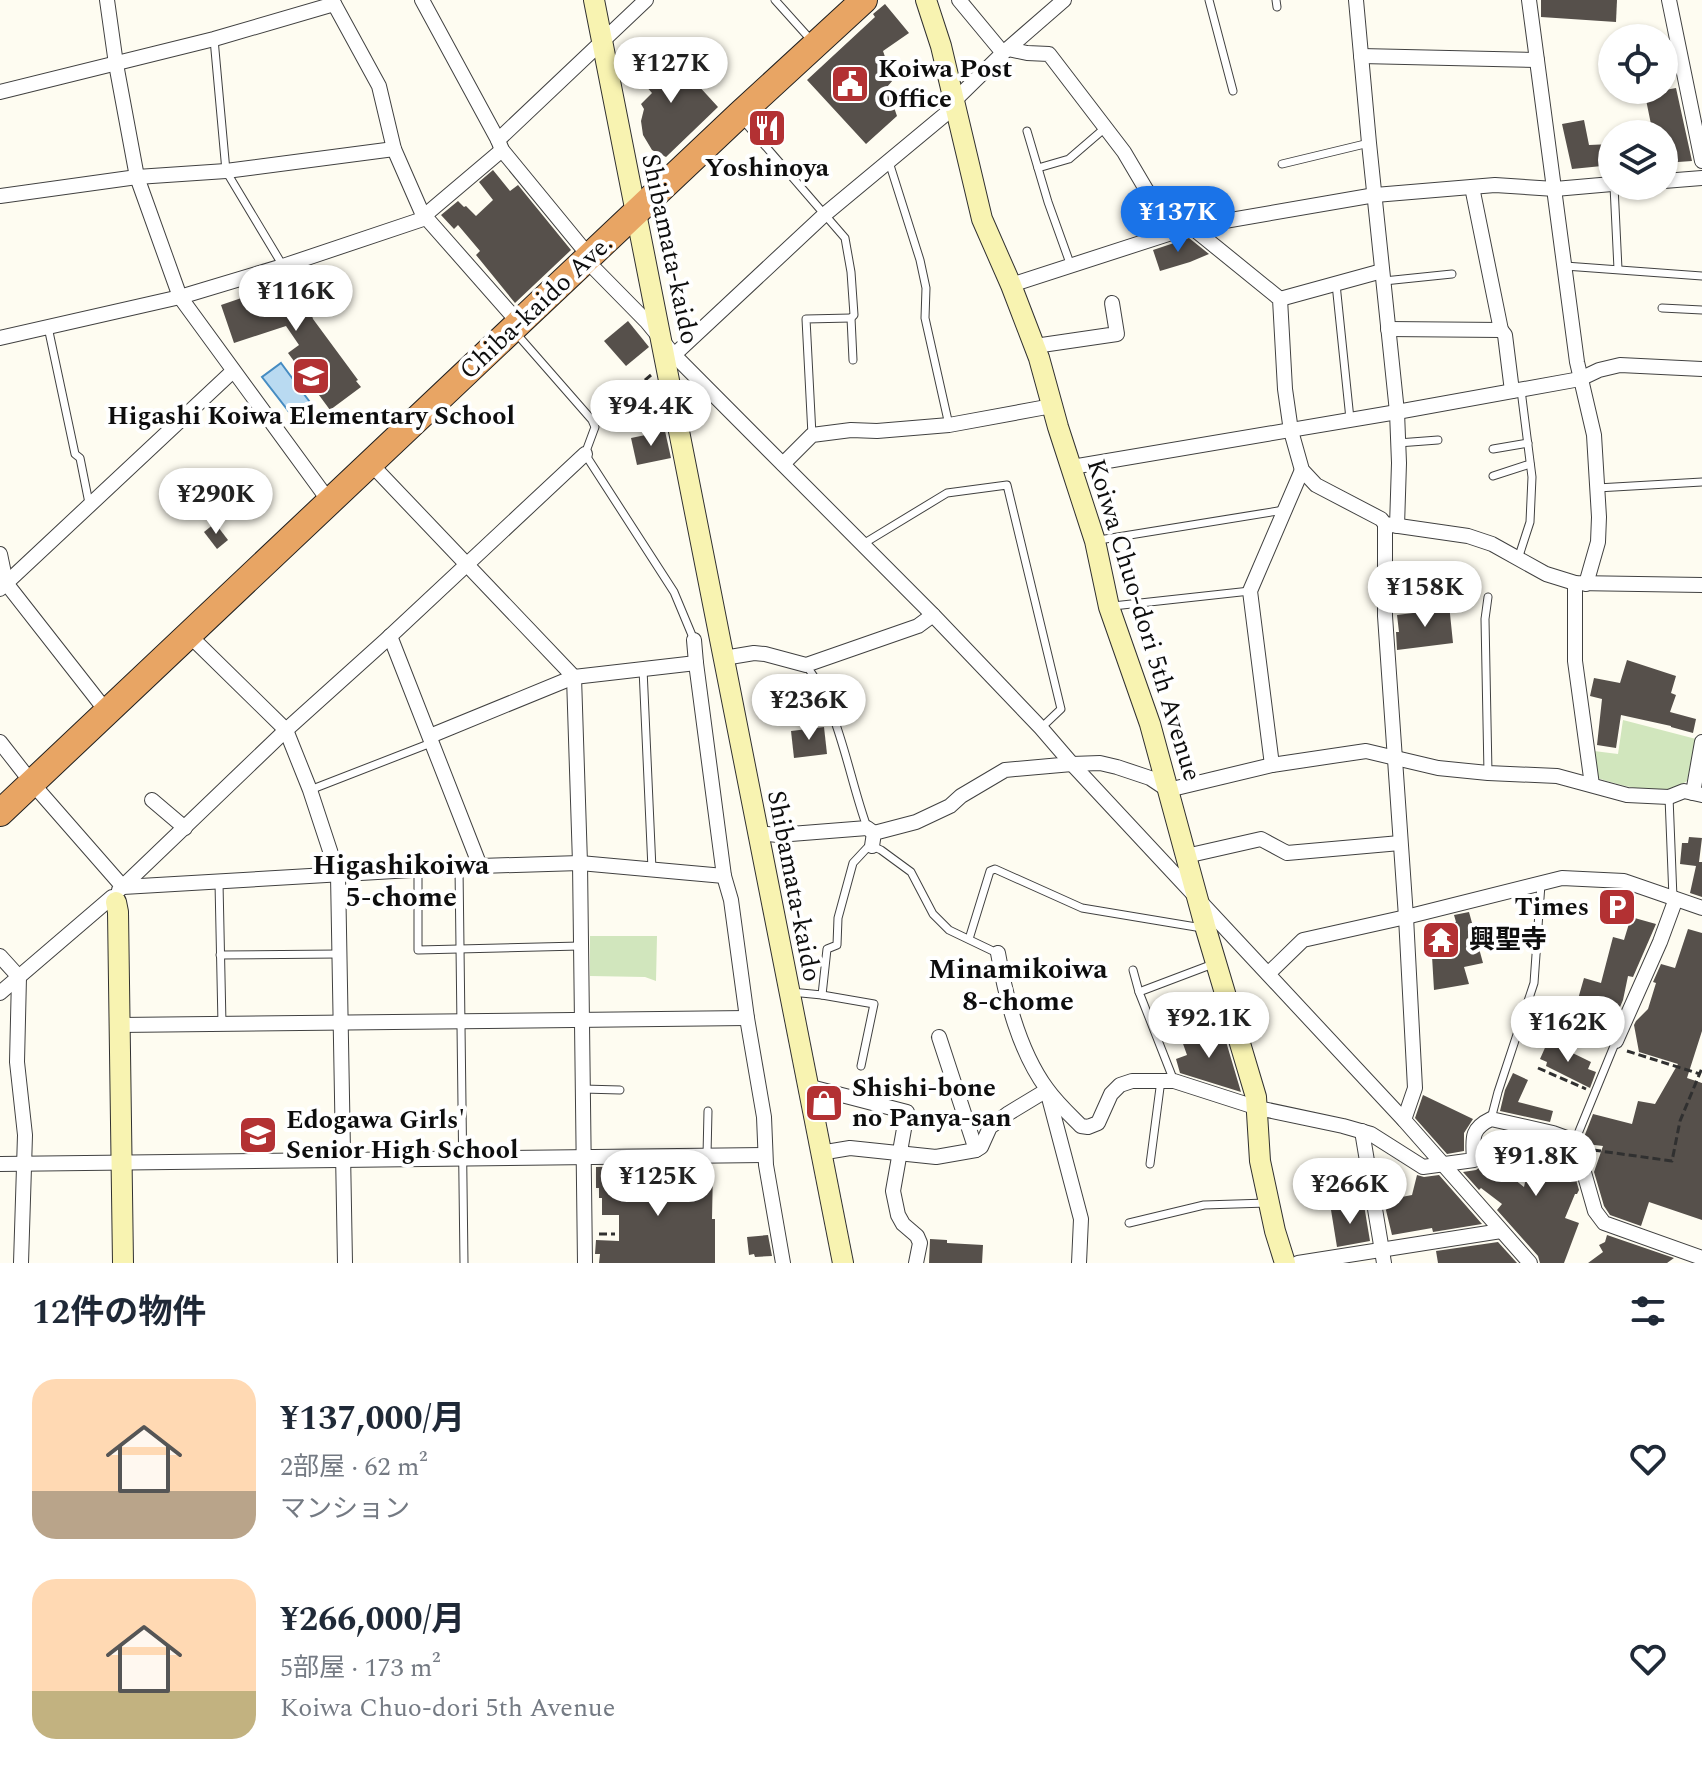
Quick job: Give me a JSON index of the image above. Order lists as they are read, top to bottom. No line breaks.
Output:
{"streets":{"highway":["Chiba-kaido Ave."],"street":["Shibamata-kaido","Koiwa Chuo-dori 5th Avenue"]},"crossings":[["Shibamata-kaido","Chiba-kaido Ave."]],"districts":["Higashikoiwa 5-chome","Minamikoiwa 8-chome"],"places":{"public building":["Koiwa Post Office"],"restaurant":["Yoshinoya"],"school or university":["Higashi Koiwa Elementary School","Edogawa Girls' Senior High School"],"parking":["Times"],"temple":["興聖寺"],"shop":["Shishi-bone no Panya-san"]},"page":{"price":["¥127K","¥137K","¥116K","¥94.4K","¥290K","¥158K","¥236K","¥92.1K","¥162K","¥91.8K","¥125K","¥266K"],"heading":"12件の物件","list":[{"name":"¥137,000/月","note":"2部屋 · 62 m² · マンション"},{"name":"¥266,000/月","note":"5部屋 · 173 m² · Koiwa Chuo-dori 5th Avenue"}]}}
